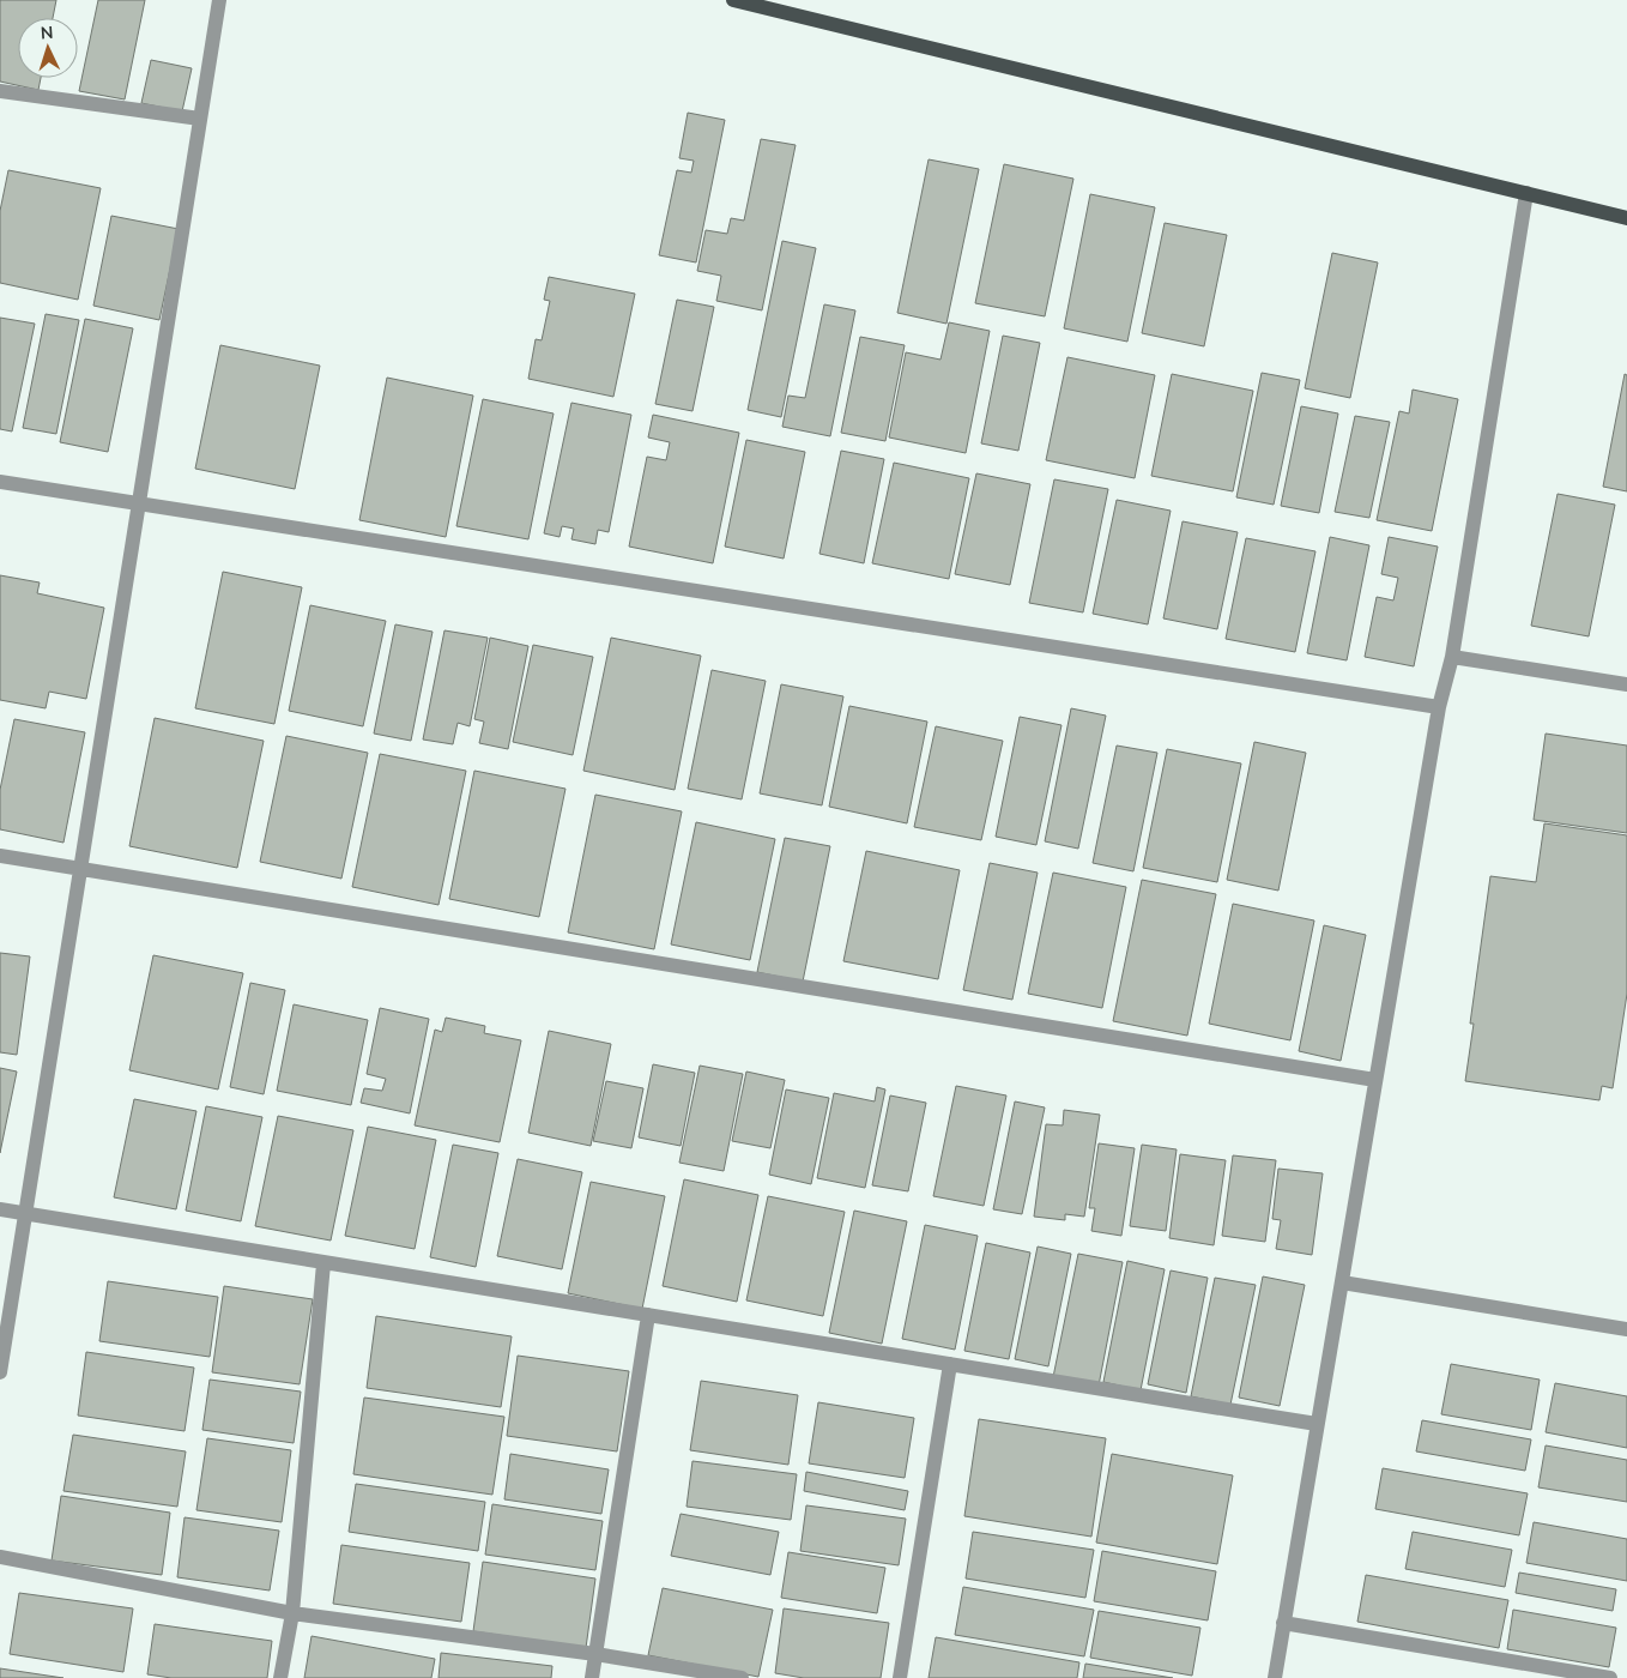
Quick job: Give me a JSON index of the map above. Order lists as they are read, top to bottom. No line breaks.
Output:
{"north":"top"}
